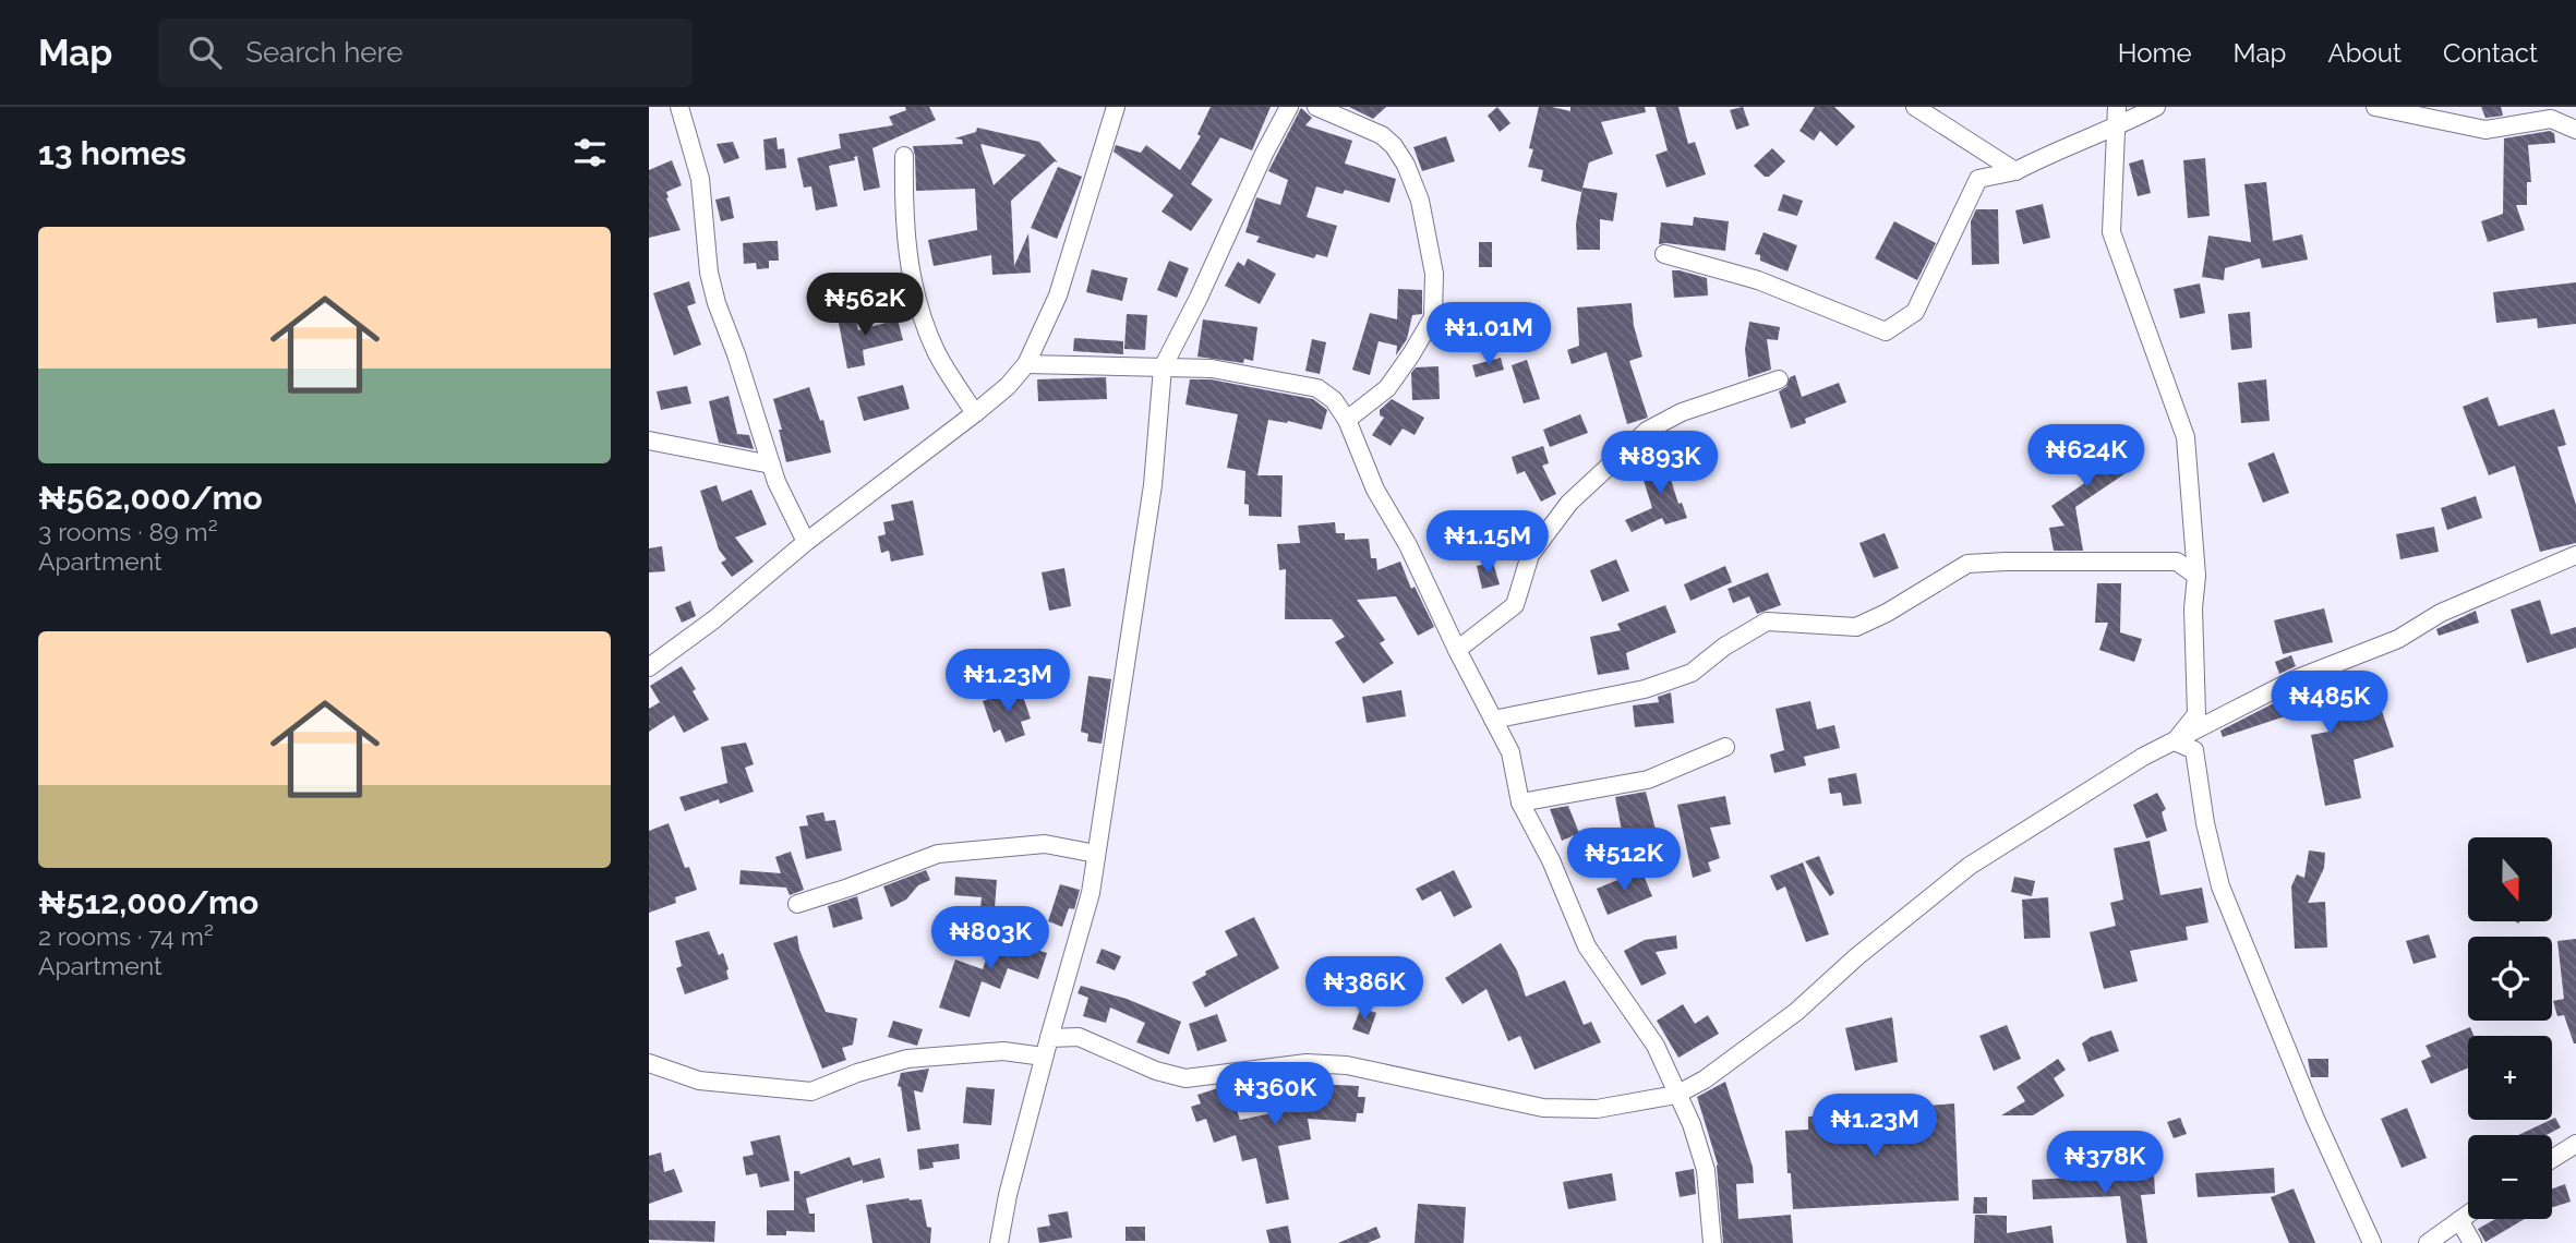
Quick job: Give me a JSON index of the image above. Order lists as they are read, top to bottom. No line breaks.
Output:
{"north":"bottom","page":{"header":"Map","search":"Search here","nav":["Home","Map","About","Contact"],"heading":"13 homes","list":[{"name":"₦562,000/mo","note":"3 rooms · 89 m² · Apartment"},{"name":"₦512,000/mo","note":"2 rooms · 74 m² · Apartment"}],"price":["₦562K","₦1.01M","₦624K","₦893K","₦1.15M","₦1.23M","₦485K","₦512K","₦803K","₦386K","₦360K","₦1.23M","₦378K"],"map_buttons":["+","−"]}}
